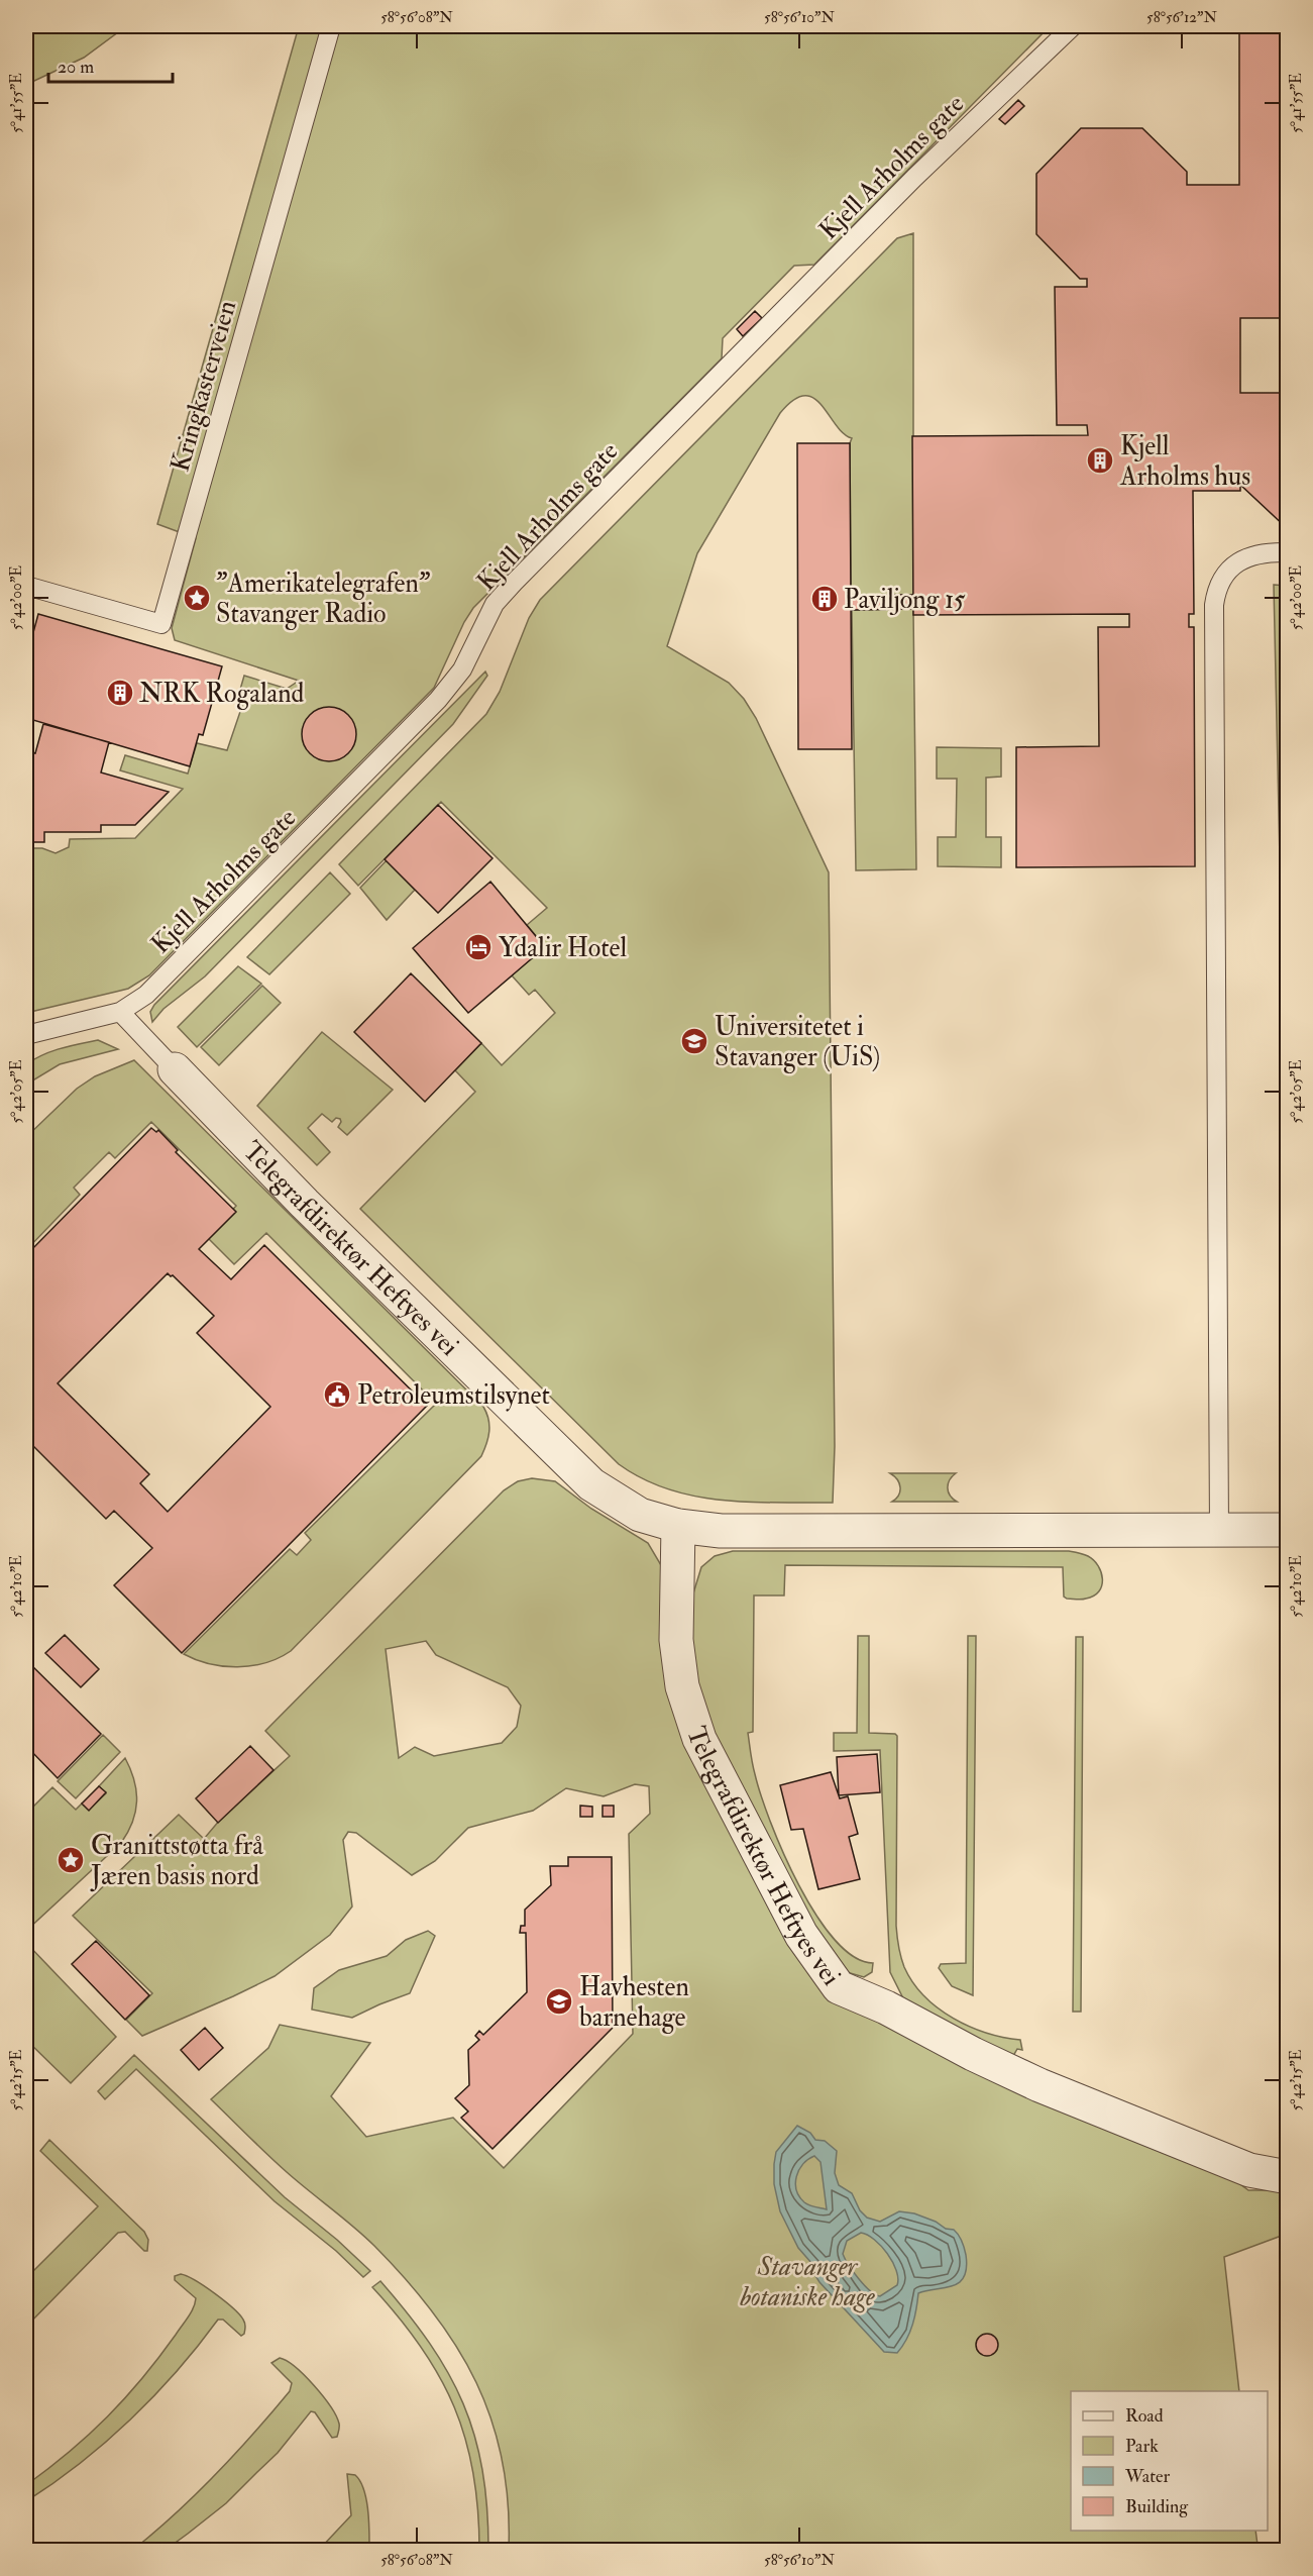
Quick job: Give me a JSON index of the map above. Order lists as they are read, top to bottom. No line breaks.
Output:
{"streets":{"street":["Telegrafdirektør Heftyes vei"],"lane":["Kjell Arholms gate","Kringkasterveien"]},"parks":["Stavanger botaniske hage"],"places":{"building":["Kjell Arholms hus","Paviljong 15","NRK Rogaland"],"place":["\"Amerikatelegrafen\" Stavanger Radio","Granittstøtta frå Jæren basis nord"],"hotel":["Ydalir Hotel"],"school or university":["Universitetet i Stavanger (UiS)","Havhesten barnehage"],"public building":["Petroleumstilsynet"]},"legend":["Road","Park","Water","Building"],"scale_bar":"20 m","coordinates":["58°56'08\"N","58°56'10\"N","58°56'12\"N","5°41'55\"E","5°42'00\"E","5°42'05\"E","5°42'10\"E","5°42'15\"E"]}
